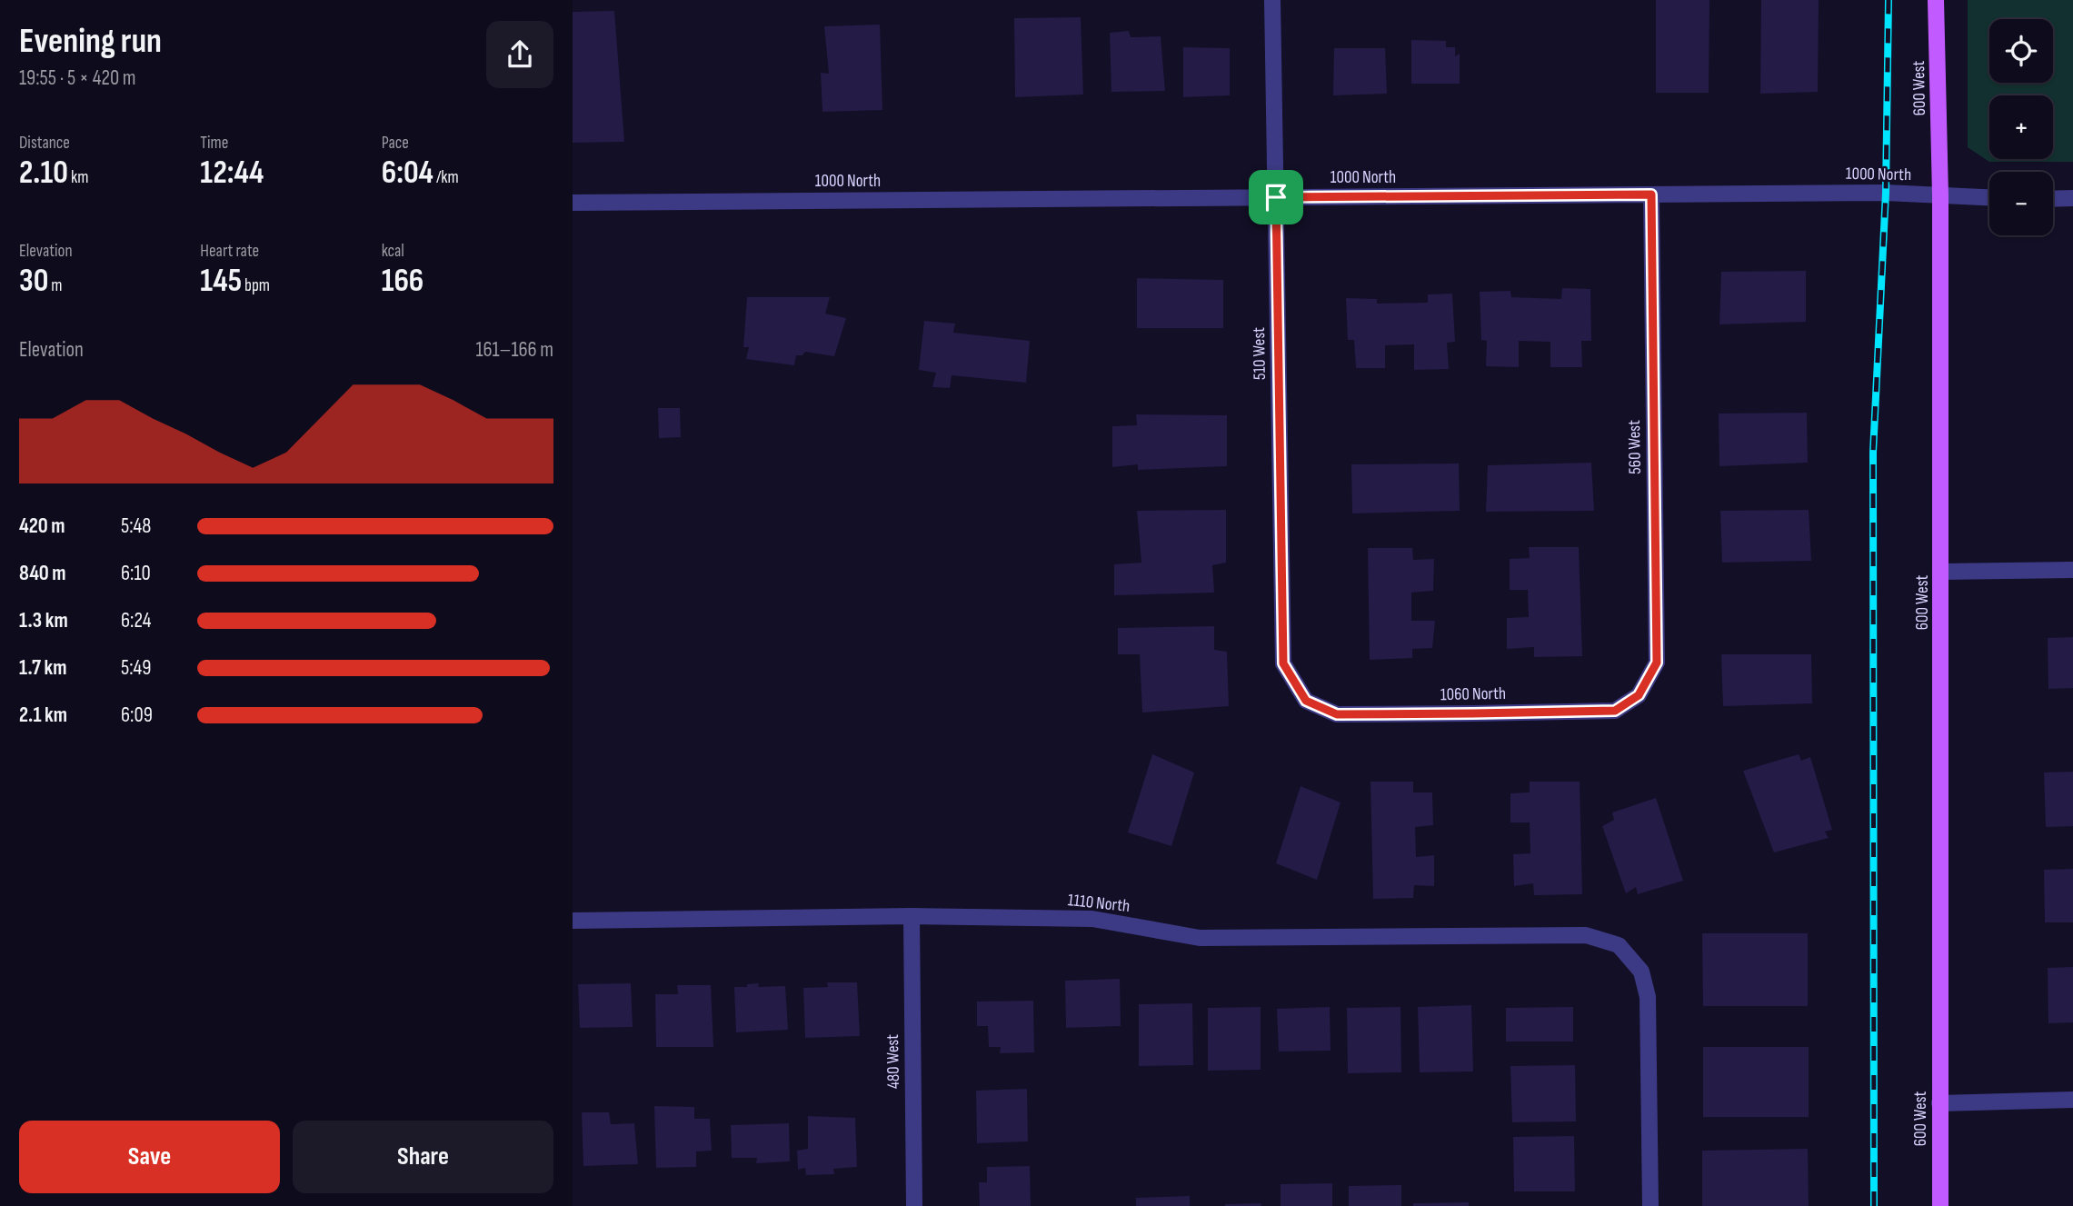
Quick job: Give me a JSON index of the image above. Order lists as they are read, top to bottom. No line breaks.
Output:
{"streets":{"main road":["600 West"],"street":["1000 North","510 West","560 West","1060 North","1110 North","480 West"]},"crossings":[["600 West","1000 North"],["1000 North","510 West"],["1000 North","560 West"],["510 West","1060 North"],["560 West","1060 North"],["1110 North","480 West"]],"page":{"heading":["Evening run","19:55 · 5 × 420 m"],"map_buttons":["+","−"],"stats":[["Distance","2.10 km"],["Time","12:44"],["Pace","6:04 /km"],["Elevation","30 m"],["Heart rate","145 bpm"],["kcal","166"]],"chart":["Elevation","161–166 m"],"list":[{"name":"420 m","note":"5:48"},{"name":"840 m","note":"6:10"},{"name":"1.3 km","note":"6:24"},{"name":"1.7 km","note":"5:49"},{"name":"2.1 km","note":"6:09"}],"buttons":["Save","Share"]}}
